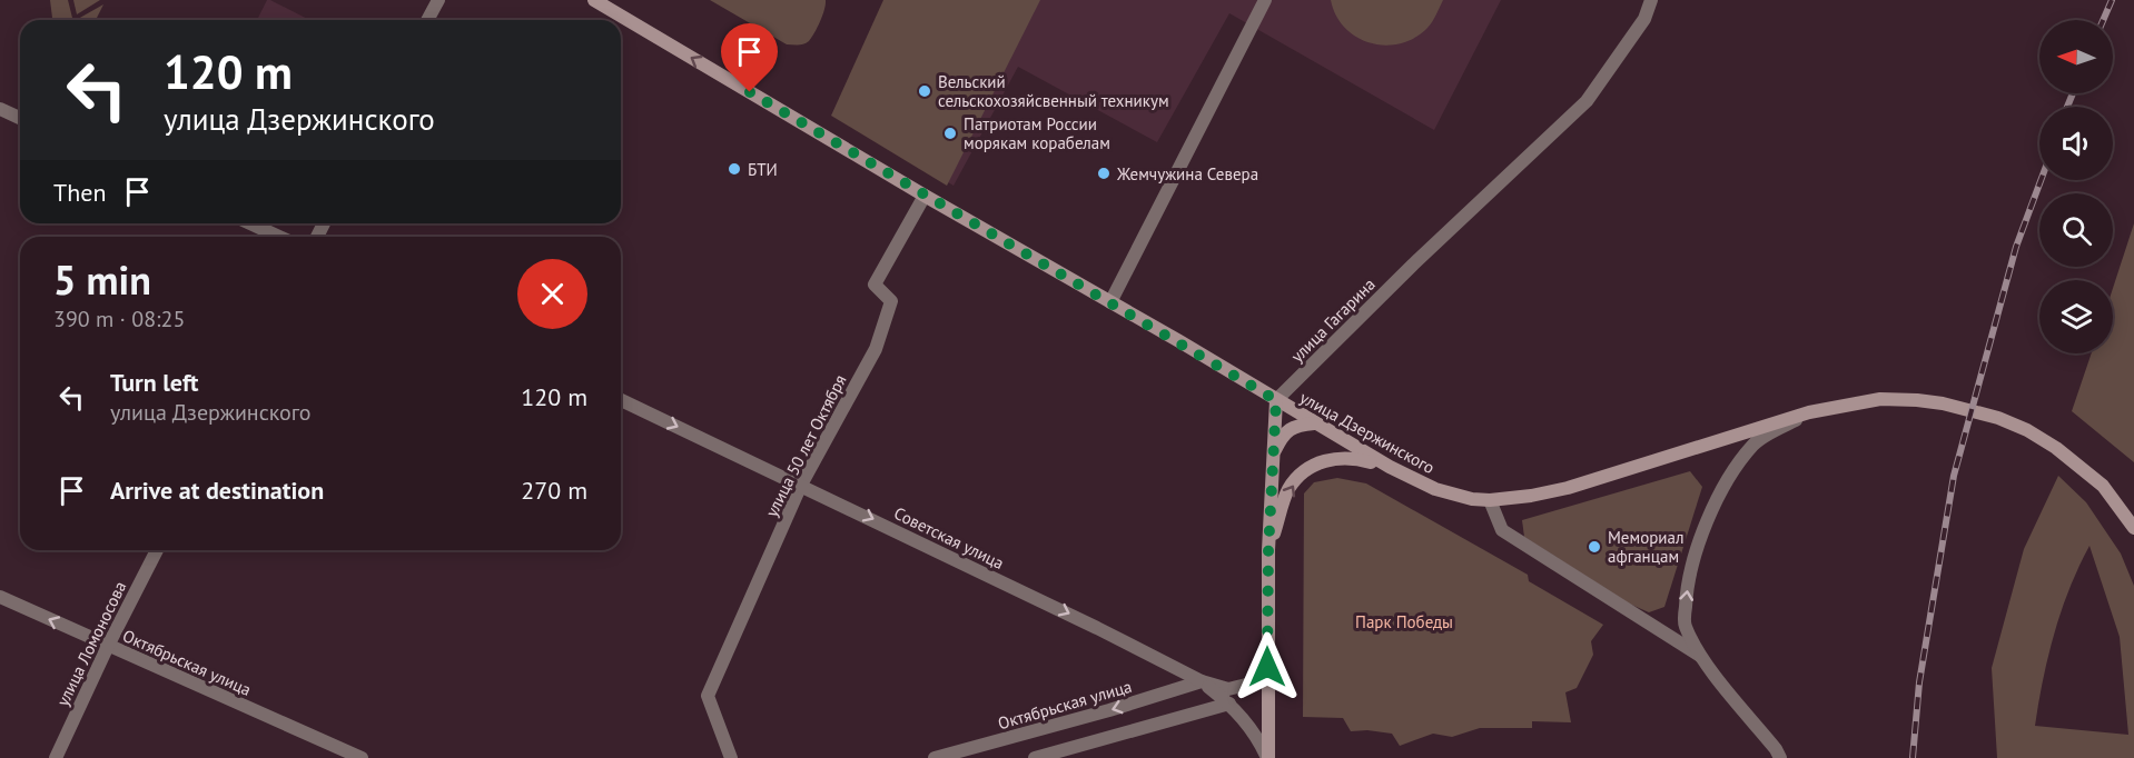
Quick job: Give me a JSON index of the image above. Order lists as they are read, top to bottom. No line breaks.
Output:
{"streets":{"main road":["улица Дзержинского"],"street":["улица Гагарина","улица 50 лет Октября","Советская улица","улица Ломоносова","Октябрьская улица"]},"crossings":[["улица Гагарина","улица Дзержинского"],["улица Дзержинского","улица 50 лет Октября"],["улица 50 лет Октября","Советская улица"],["Советская улица","Октябрьская улица"],["улица Ломоносова","Октябрьская улица"]],"one_way":["Советская улица"],"parks":["Парк Победы"],"places":["Вельский сельскохозяйсвенный техникум","Патриотам России морякам корабелам","БТИ","Жемчужина Севера","Мемориал афганцам"],"north":"left","page":{"turn":["120 m","улица Дзержинского"],"then":"Then","heading":["5 min","390 m · 08:25"],"list":[{"name":"Turn left","note":"улица Дзержинского","value":"120 m"},{"name":"Arrive at destination","value":"270 m"}]}}
